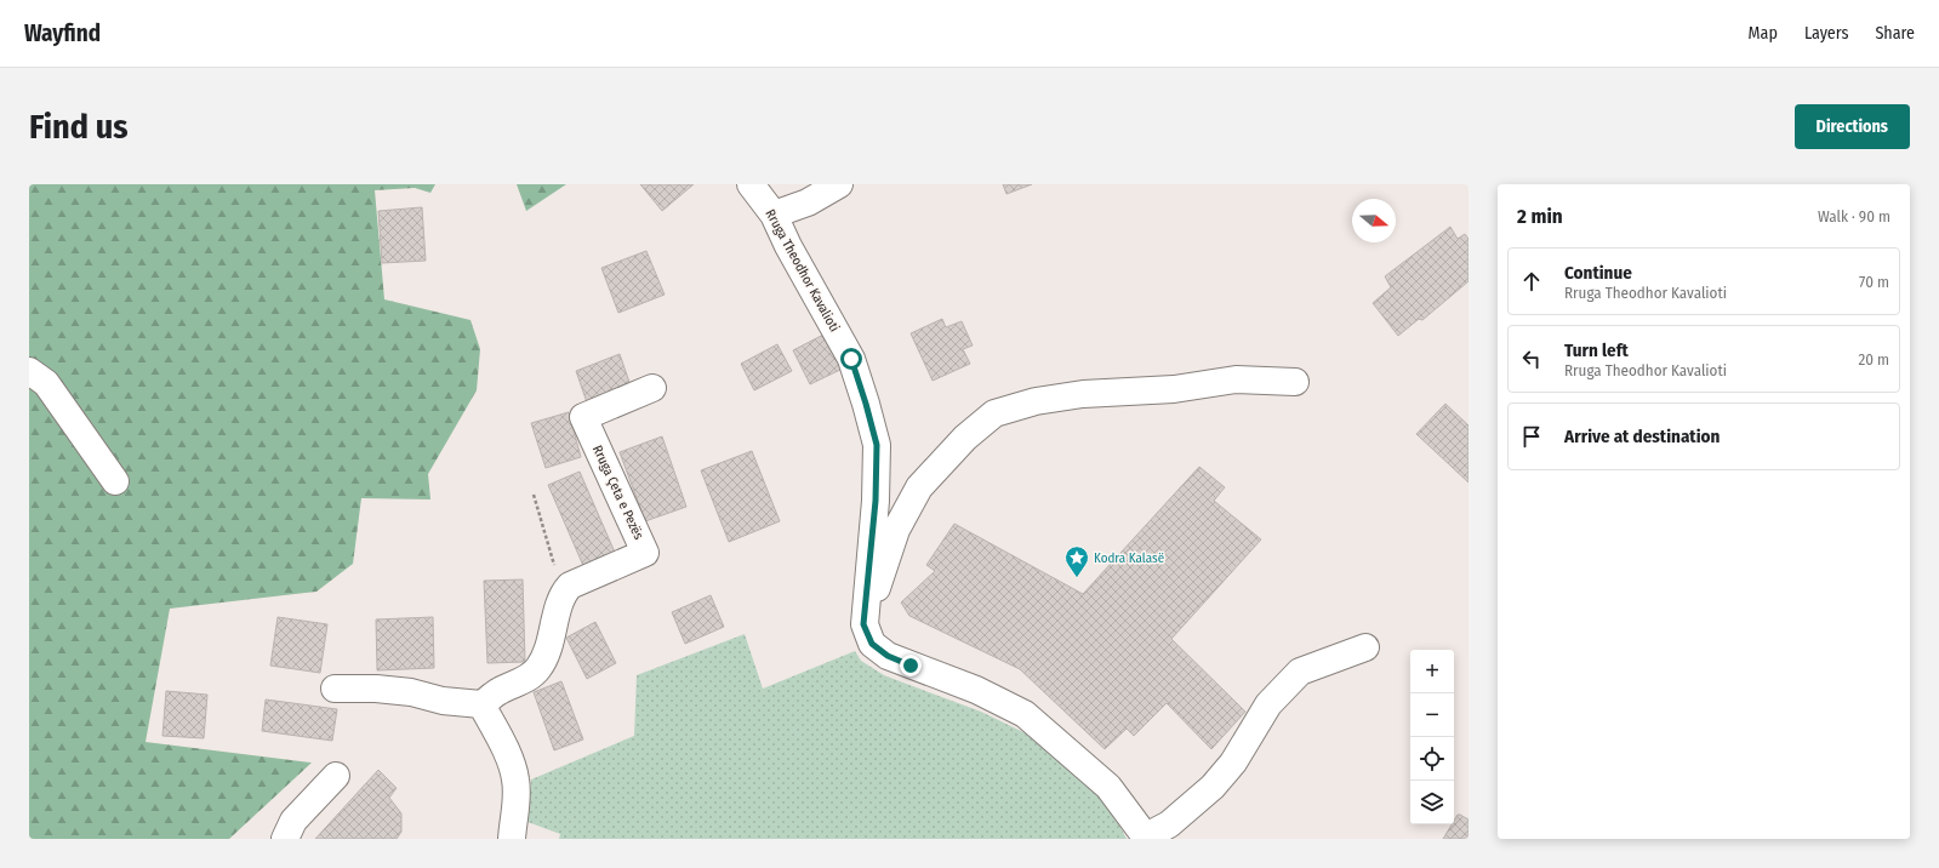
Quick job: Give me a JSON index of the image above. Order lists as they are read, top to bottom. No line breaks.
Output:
{"streets":{"street":["Rruga Theodhor Kavalioti","Rruga Çeta e Pezës"]},"places":{"place":["Kodra Kalasë"]},"north":"right","page":{"header":"Wayfind","nav":["Map","Layers","Share"],"buttons":"Directions","title":"Find us","heading":["2 min","Walk · 90 m"],"list":[["Continue","Rruga Theodhor Kavalioti","70 m"],["Turn left","Rruga Theodhor Kavalioti","20 m"],"Arrive at destination"],"map_buttons":["+","−"]}}
